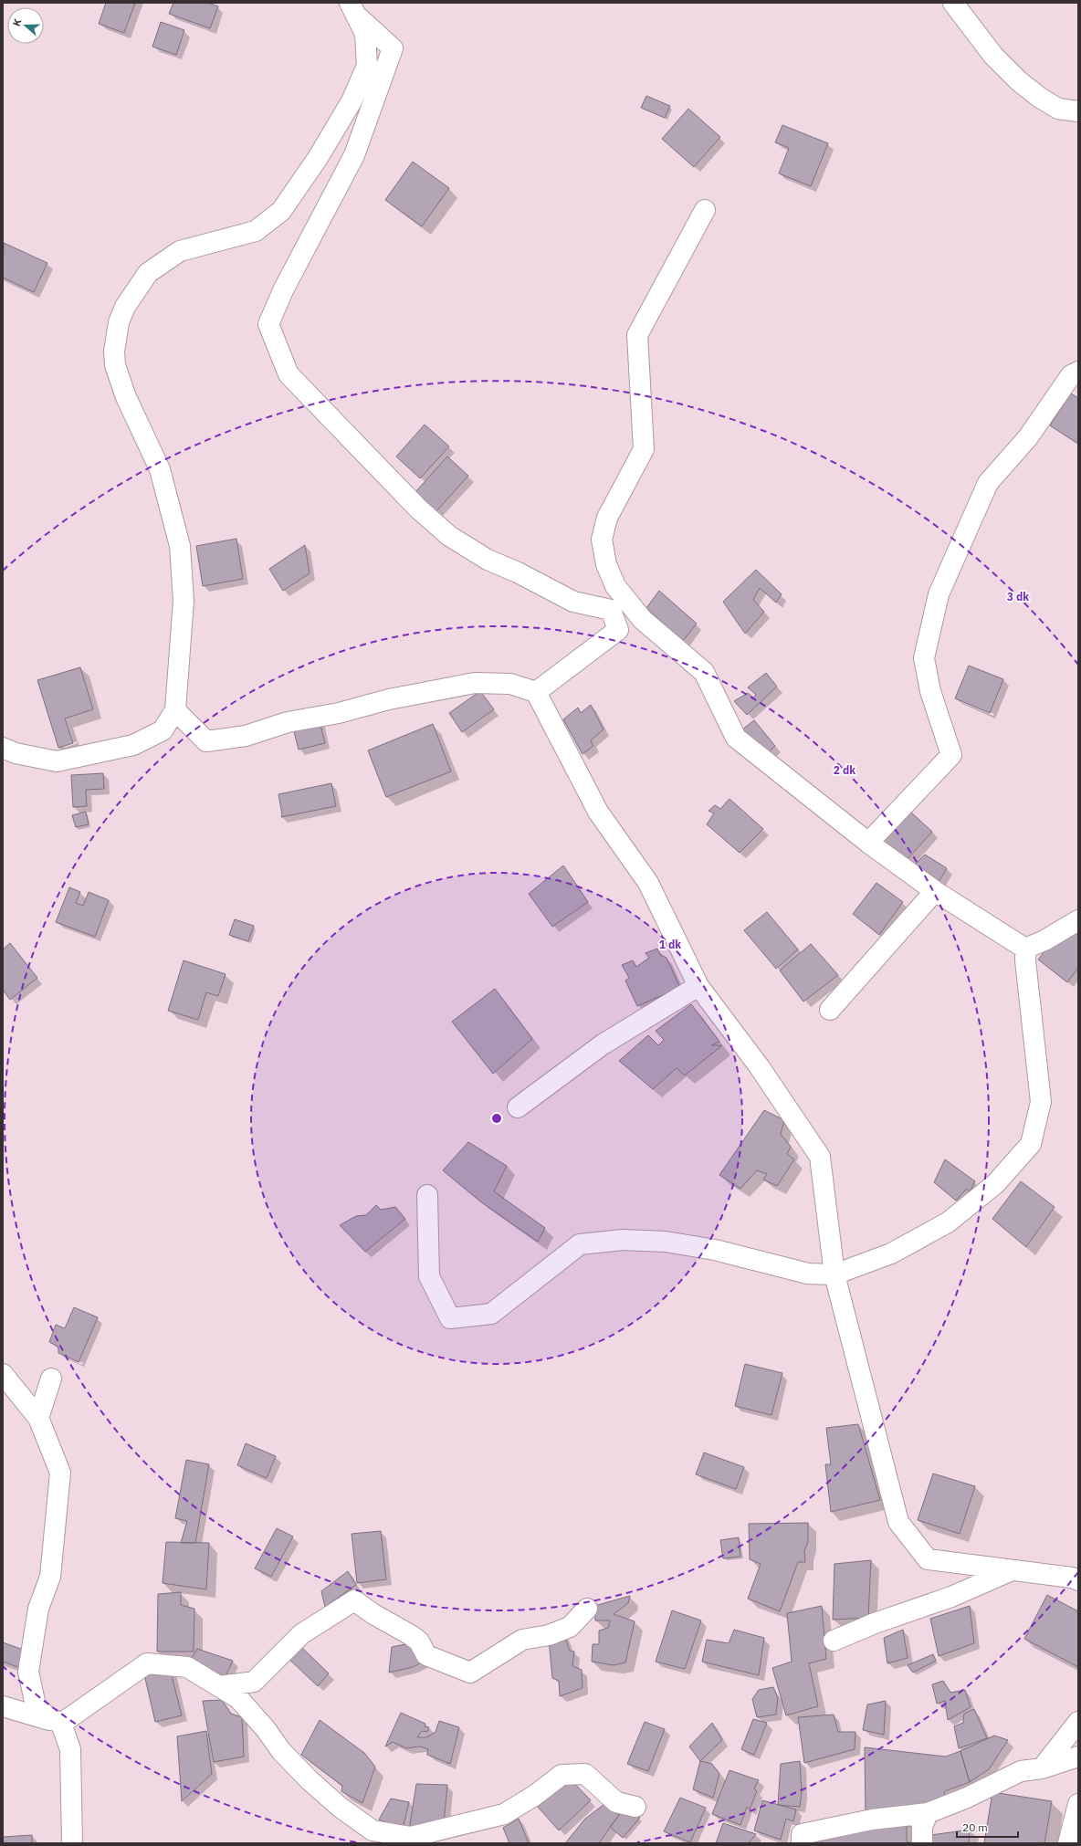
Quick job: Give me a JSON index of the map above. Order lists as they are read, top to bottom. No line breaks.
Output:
{"scale_bar":"20 m","north":"left","rings":["3 dk","2 dk","1 dk"]}
